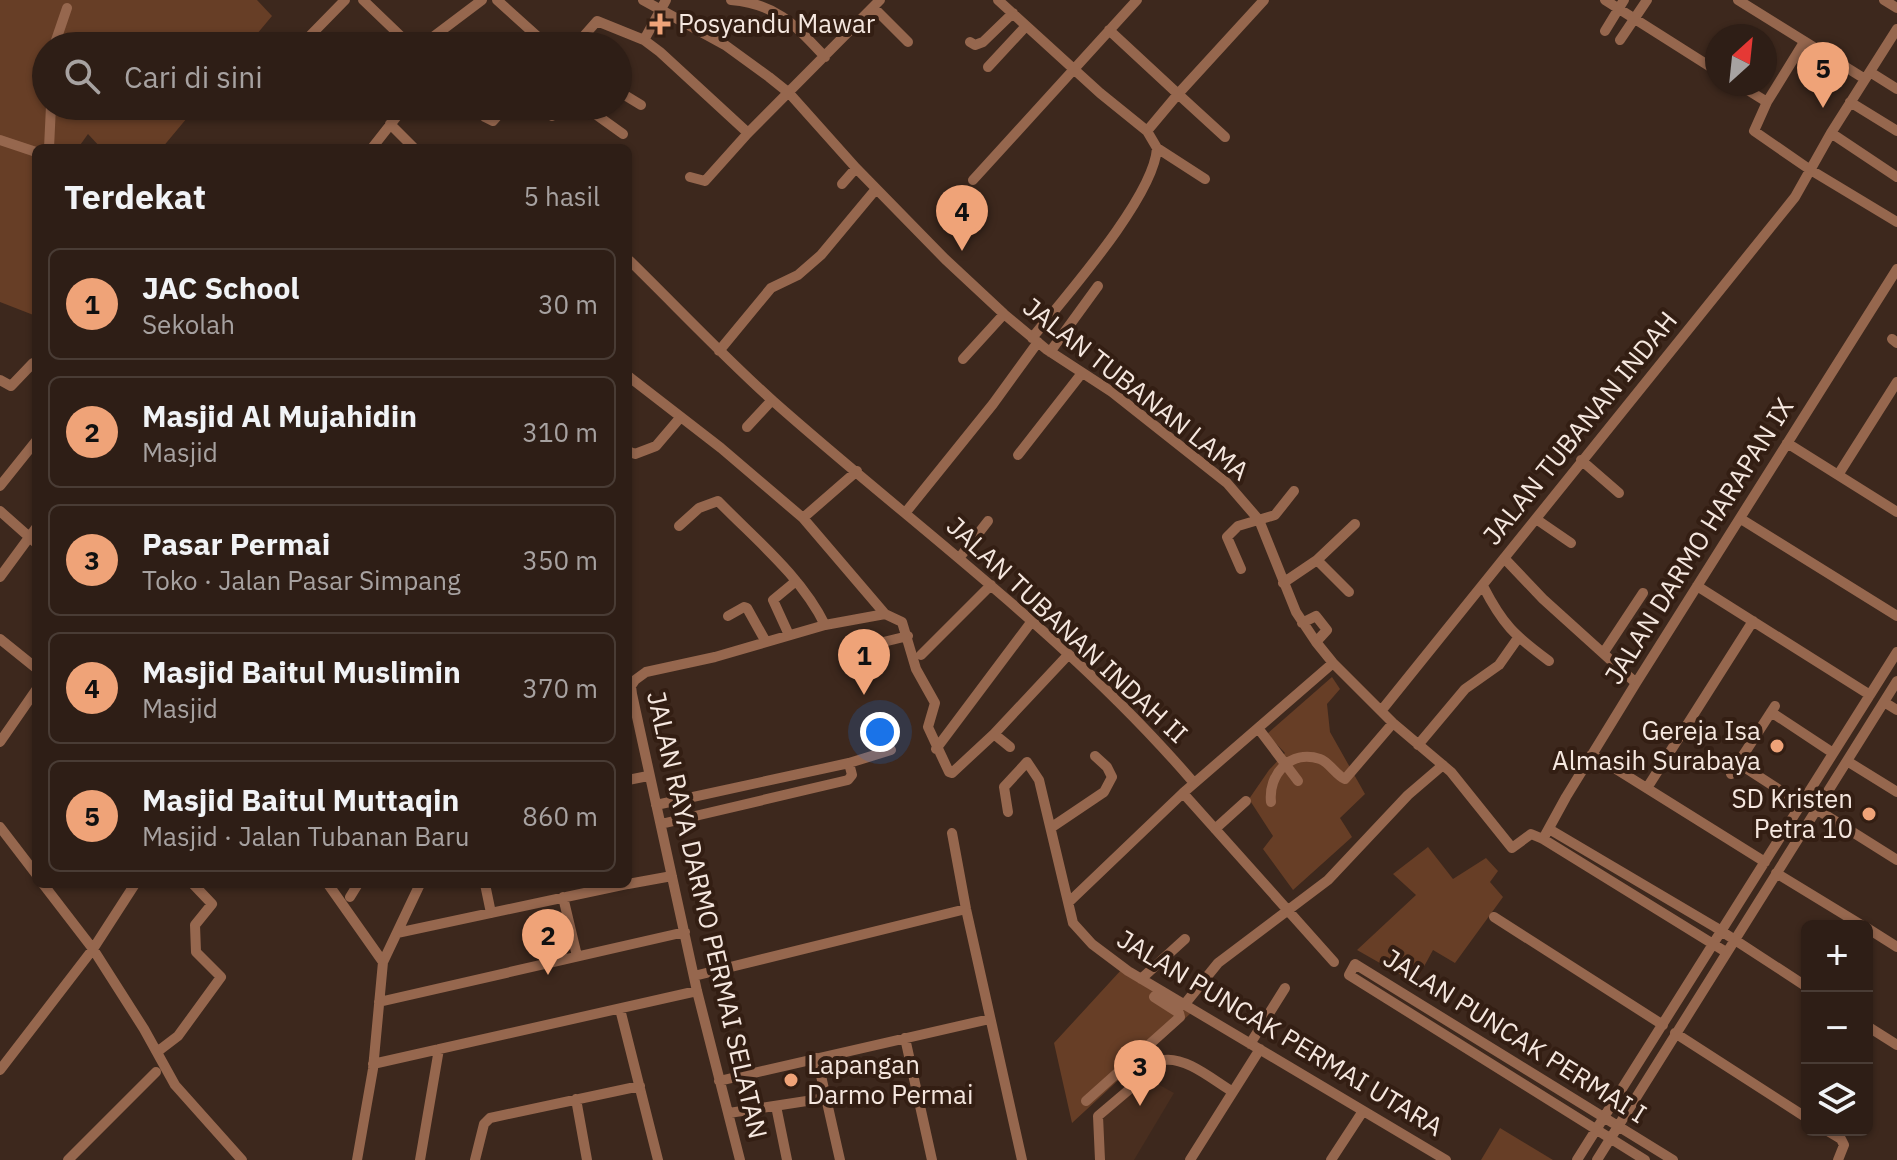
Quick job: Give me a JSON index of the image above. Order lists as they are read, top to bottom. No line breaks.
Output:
{"streets":{"street":["JALAN TUBANAN LAMA","JALAN TUBANAN INDAH","JALAN DARMO HARAPAN IX","JALAN TUBANAN INDAH II","JALAN RAYA DARMO PERMAI SELATAN","JALAN PUNCAK PERMAI UTARA","JALAN PUNCAK PERMAI I"]},"places":{"health":["Posyandu Mawar"],"other":["Gereja Isa Almasih Surabaya","SD Kristen Petra 10","Lapangan Darmo Permai"]},"north":"top right","page":{"search":"Cari di sini","pins":["5","4","1","2","3"],"heading":["Terdekat","5 hasil"],"list":[{"mark":"1","name":"JAC School","note":"Sekolah","value":"30 m"},{"mark":"2","name":"Masjid Al Mujahidin","note":"Masjid","value":"310 m"},{"mark":"3","name":"Pasar Permai","note":"Toko · Jalan Pasar Simpang","value":"350 m"},{"mark":"4","name":"Masjid Baitul Muslimin","note":"Masjid","value":"370 m"},{"mark":"5","name":"Masjid Baitul Muttaqin","note":"Masjid · Jalan Tubanan Baru","value":"860 m"}],"map_buttons":["+","−"]}}
